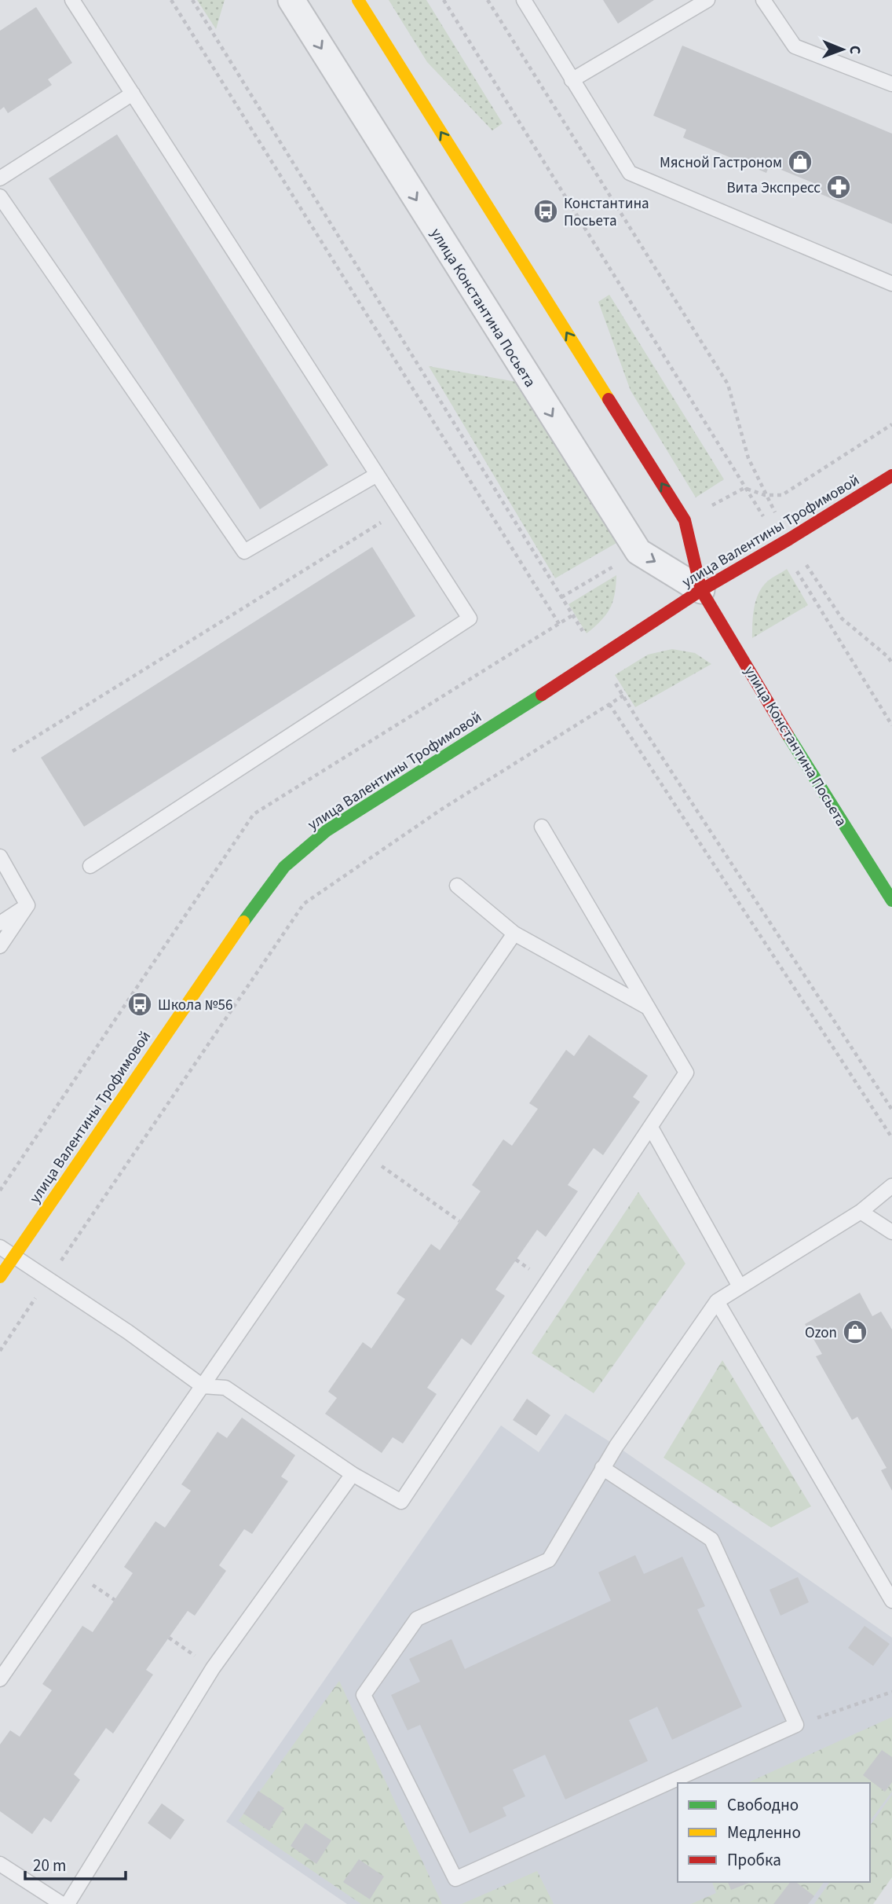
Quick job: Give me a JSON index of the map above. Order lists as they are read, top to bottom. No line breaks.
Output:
{"streets":{"street":["улица Константина Посьета","улица Валентины Трофимовой"]},"crossings":[["улица Константина Посьета","улица Валентины Трофимовой"]],"places":{"shop":["Мясной Гастроном","Ozon"],"pharmacy":["Вита Экспресс"],"bus stop":["Константина Посьета","Школа №56"]},"legend":["Свободно","Медленно","Пробка"],"scale_bar":"20 m","north":"right"}
